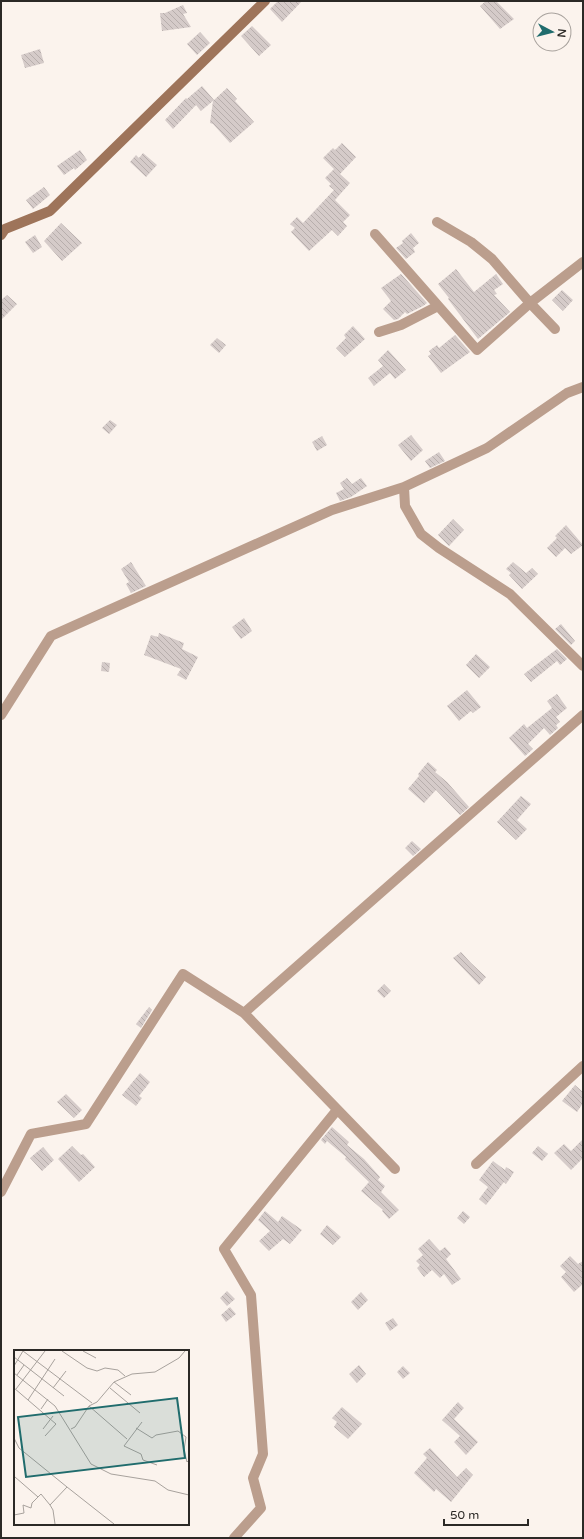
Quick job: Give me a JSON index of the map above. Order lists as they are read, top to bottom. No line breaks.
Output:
{"scale_bar":"50 m","north":"right"}
